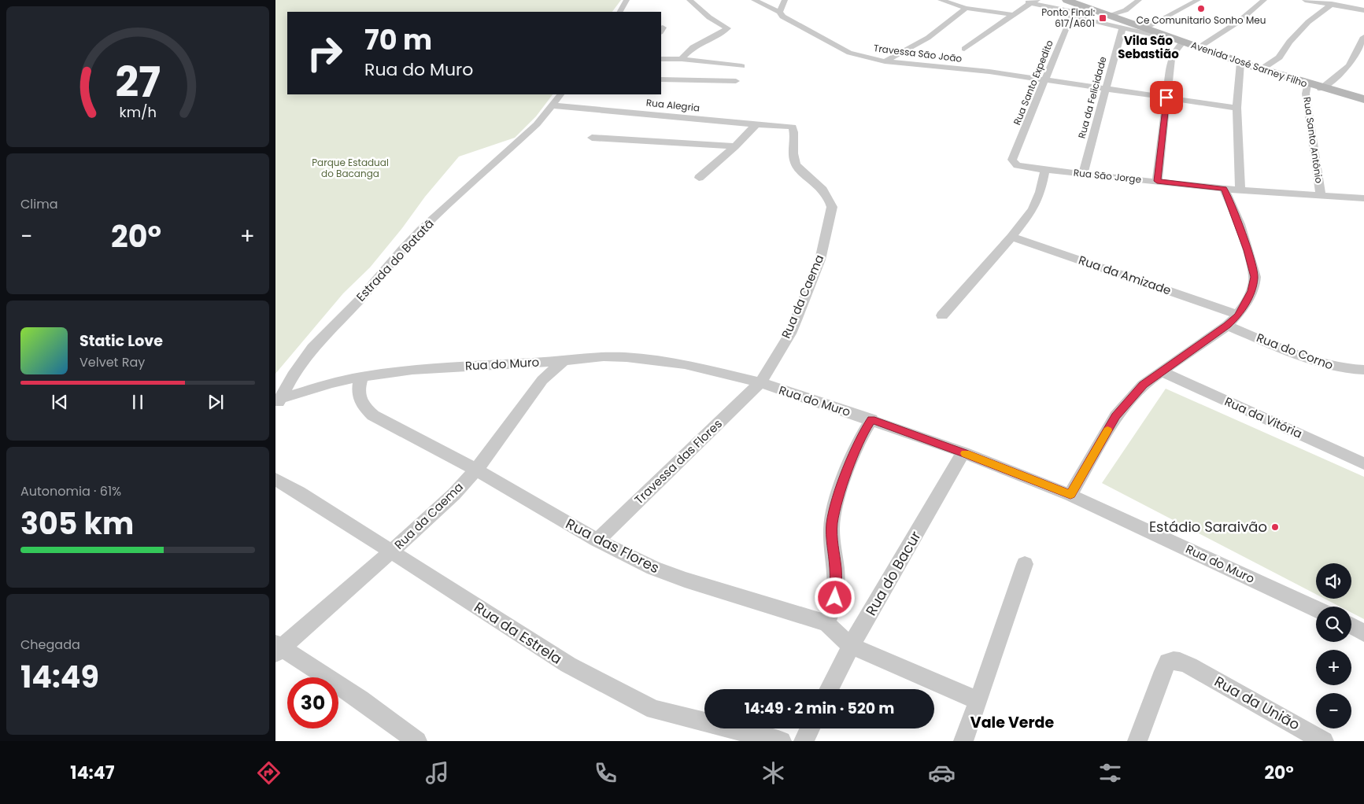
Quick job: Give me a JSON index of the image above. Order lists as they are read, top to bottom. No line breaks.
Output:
{"streets":{"main road":["Avenida José Sarney Filho"],"street":["Travessa São João","Rua Santo Expedito","Rua da Felicidade","Rua Alegria","Rua Santo Antônio","Rua São Jorge","Estrada do Batatã","Rua da Amizade","Rua da Caema","Rua do Corno","Rua do Muro","Rua da Vitória","Travessa das Flores","Rua das Flores","Rua do Bacur","Rua da Estrela","Rua da União"]},"crossings":[["Travessa São João","Rua Santo Expedito"],["Travessa São João","Rua da Felicidade"],["Avenida José Sarney Filho","Rua Santo Antônio"],["Rua Santo Expedito","Rua São Jorge"],["Rua da Felicidade","Rua São Jorge"],["Rua Alegria","Estrada do Batatã"],["Rua Alegria","Rua da Caema"],["Rua Santo Antônio","Rua São Jorge"],["Rua da Caema","Rua do Muro"],["Rua da Caema","Travessa das Flores"],["Rua da Caema","Rua das Flores"],["Rua da Caema","Rua da Estrela"],["Rua do Muro","Travessa das Flores"],["Rua do Muro","Rua das Flores"],["Rua do Muro","Rua do Bacur"],["Travessa das Flores","Rua das Flores"],["Rua das Flores","Rua do Bacur"]],"districts":["Vila São Sebastião","Vale Verde"],"parks":["Parque Estadual do Bacanga"],"places":{"other":["Ce Comunitario Sonho Meu","Estádio Saraivão"],"transit":["Ponto Final: 617/A601"]},"page":{"turn":["70 m","Rua do Muro"],"tile":["Clima",["Autonomia · 61%","305 km"],["Chegada","14:49"]],"heat":["−","20°","+"],"song":["Static Love","Velvet Ray"],"map_buttons":["+","−"],"limit":"30","trip":"14:49 · 2 min · 520 m","tabs":["14:47","20°"],"gauge":["27","km/h"]}}
